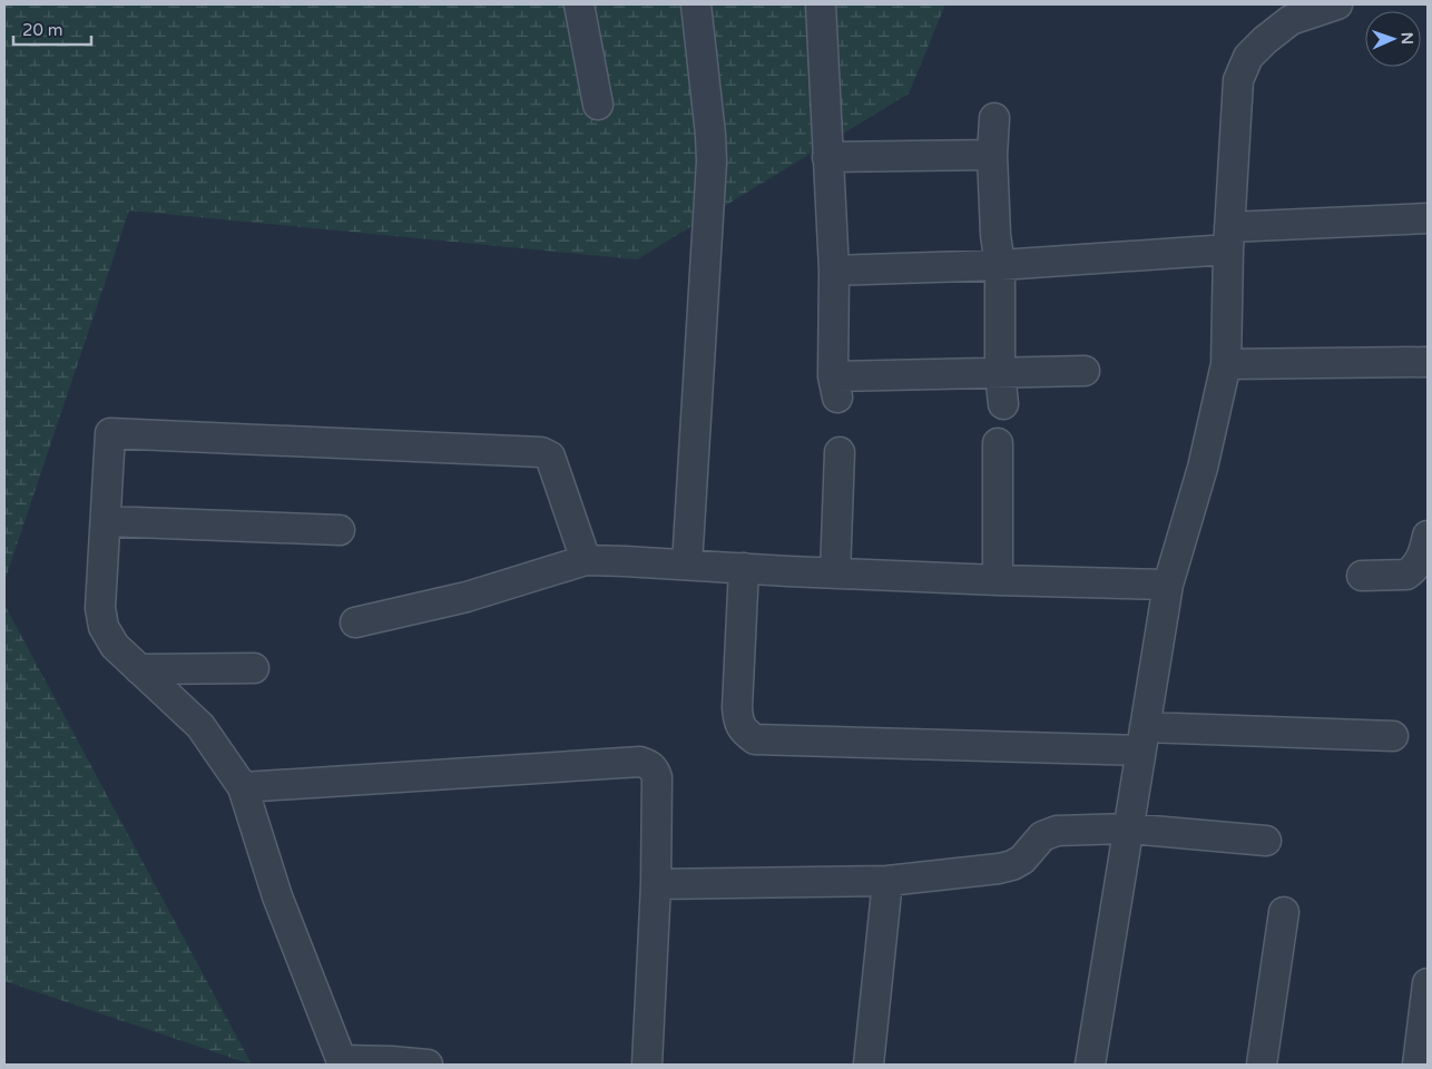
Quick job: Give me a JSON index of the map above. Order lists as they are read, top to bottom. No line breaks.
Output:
{"scale_bar":"20 m","north":"right"}
